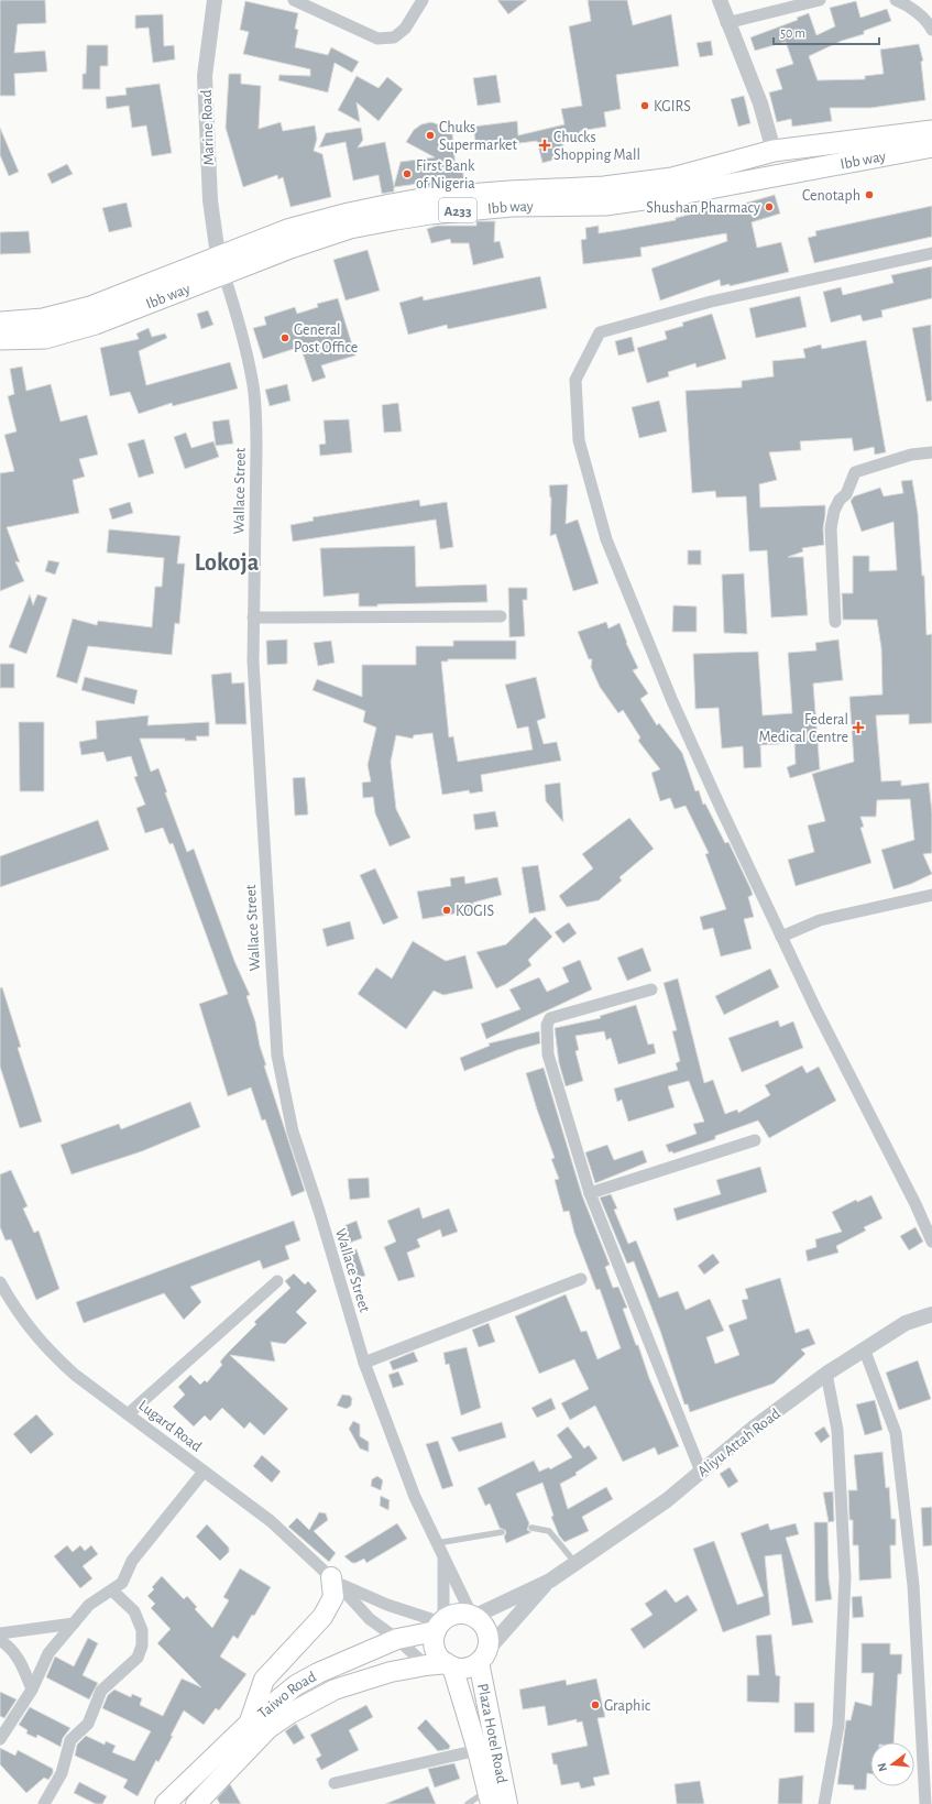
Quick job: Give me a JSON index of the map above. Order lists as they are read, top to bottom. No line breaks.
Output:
{"streets":{"highway":["Ibb way","A233"],"main road":["Taiwo Road","Plaza Hotel Road"],"street":["Marine Road","Wallace Street","Lugard Road","Aliyu Attah Road"]},"crossings":[["Marine Road","Ibb way"],["Marine Road","A233"],["Marine Road","Wallace Street"],["Ibb way","A233"],["Ibb way","Wallace Street"],["A233","Wallace Street"],["Wallace Street","Taiwo Road"],["Wallace Street","Plaza Hotel Road"],["Taiwo Road","Plaza Hotel Road"]],"districts":["Lokoja"],"places":{"other":["KGIRS","Chuks Supermarket","First Bank of Nigeria","Cenotaph","Shushan Pharmacy","General Post Office","KOGIS","Graphic"],"health":["Chucks Shopping Mall","Federal Medical Centre"]},"scale_bar":"50 m","north":"left"}
